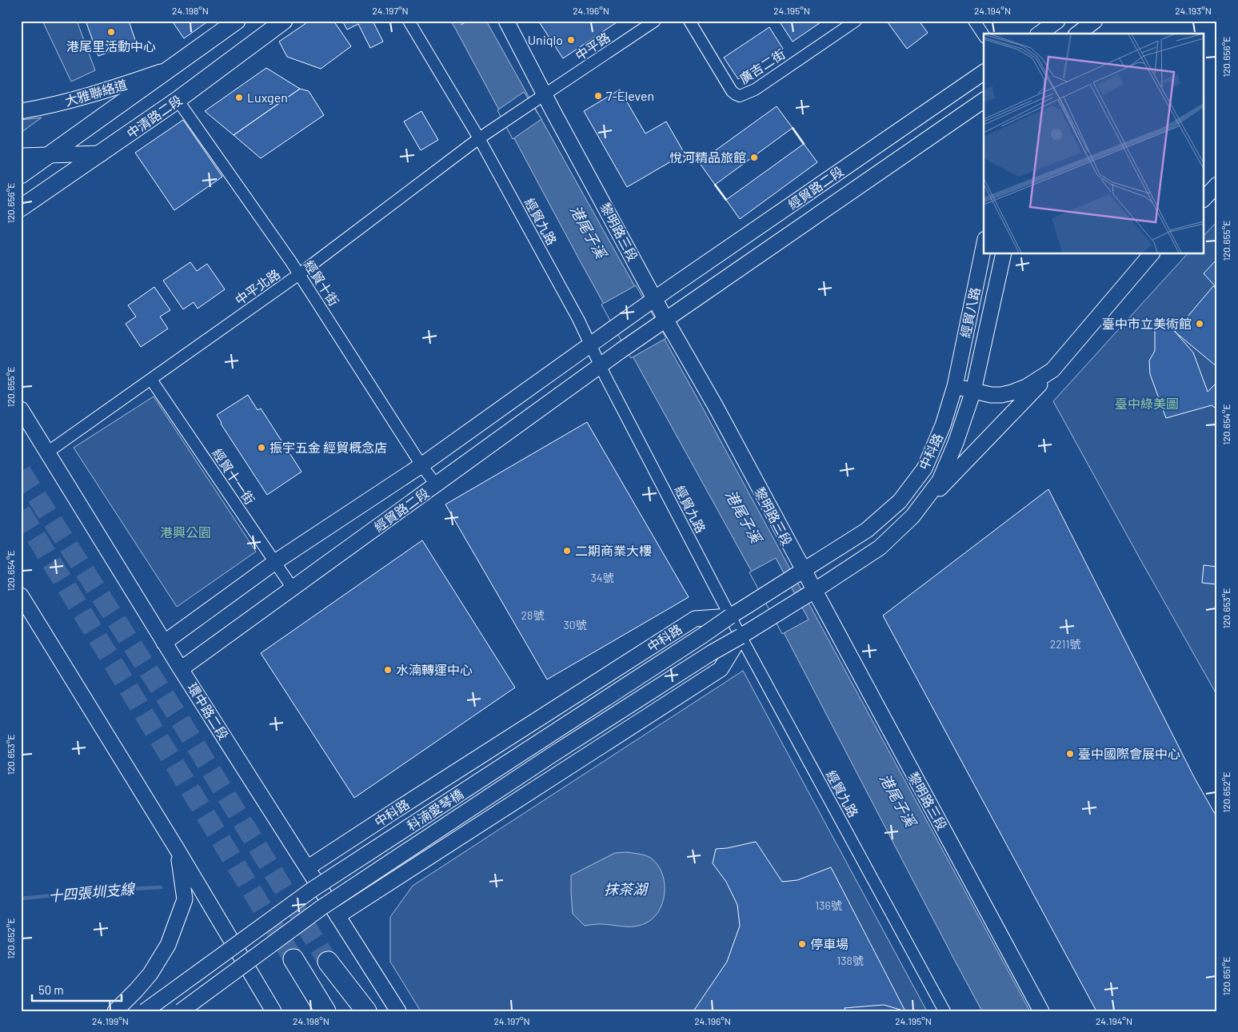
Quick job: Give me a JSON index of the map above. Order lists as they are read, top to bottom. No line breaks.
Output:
{"streets":{"main road":["中清路二段"],"street":["中平路","廣吉二街","大雅聯絡道","經貿路二段","經貿九路","黎明路三段","經貿十街","中平北路","經貿八路","中科路","經貿十一街","環中路二段","科湳愛琴橋"]},"crossings":[["中平路","黎明路三段"],["中平路","中平北路"],["中清路二段","經貿十街"],["經貿路二段","經貿九路"],["經貿路二段","黎明路三段"],["經貿路二段","經貿十街"],["經貿路二段","經貿十一街"],["經貿路二段","環中路二段"],["經貿九路","中平北路"],["經貿九路","中科路"],["經貿九路","科湳愛琴橋"],["黎明路三段","中科路"],["經貿十街","中平北路"],["中平北路","經貿十一街"],["中平北路","環中路二段"],["經貿八路","中科路"],["中科路","環中路二段"],["中科路","科湳愛琴橋"]],"water":["港尾子溪","抹茶湖","十四張圳支線"],"parks":["臺中綠美圖","港興公園"],"places":["港尾里活動中心","Uniqlo","7-Eleven","Luxgen","悅河精品旅館","臺中市立美術館","振宇五金 經貿概念店","二期商業大樓","水湳轉運中心","臺中國際會展中心","停車場"],"house_numbers":["34號","28號","30號","2211號","136號","138號"],"scale_bar":"50 m","coordinates":["24.198°N","24.197°N","24.196°N","24.195°N","24.194°N","24.193°N","120.656°E","120.655°E","120.654°E","120.653°E","120.652°E","120.651°E","24.199°N"]}
